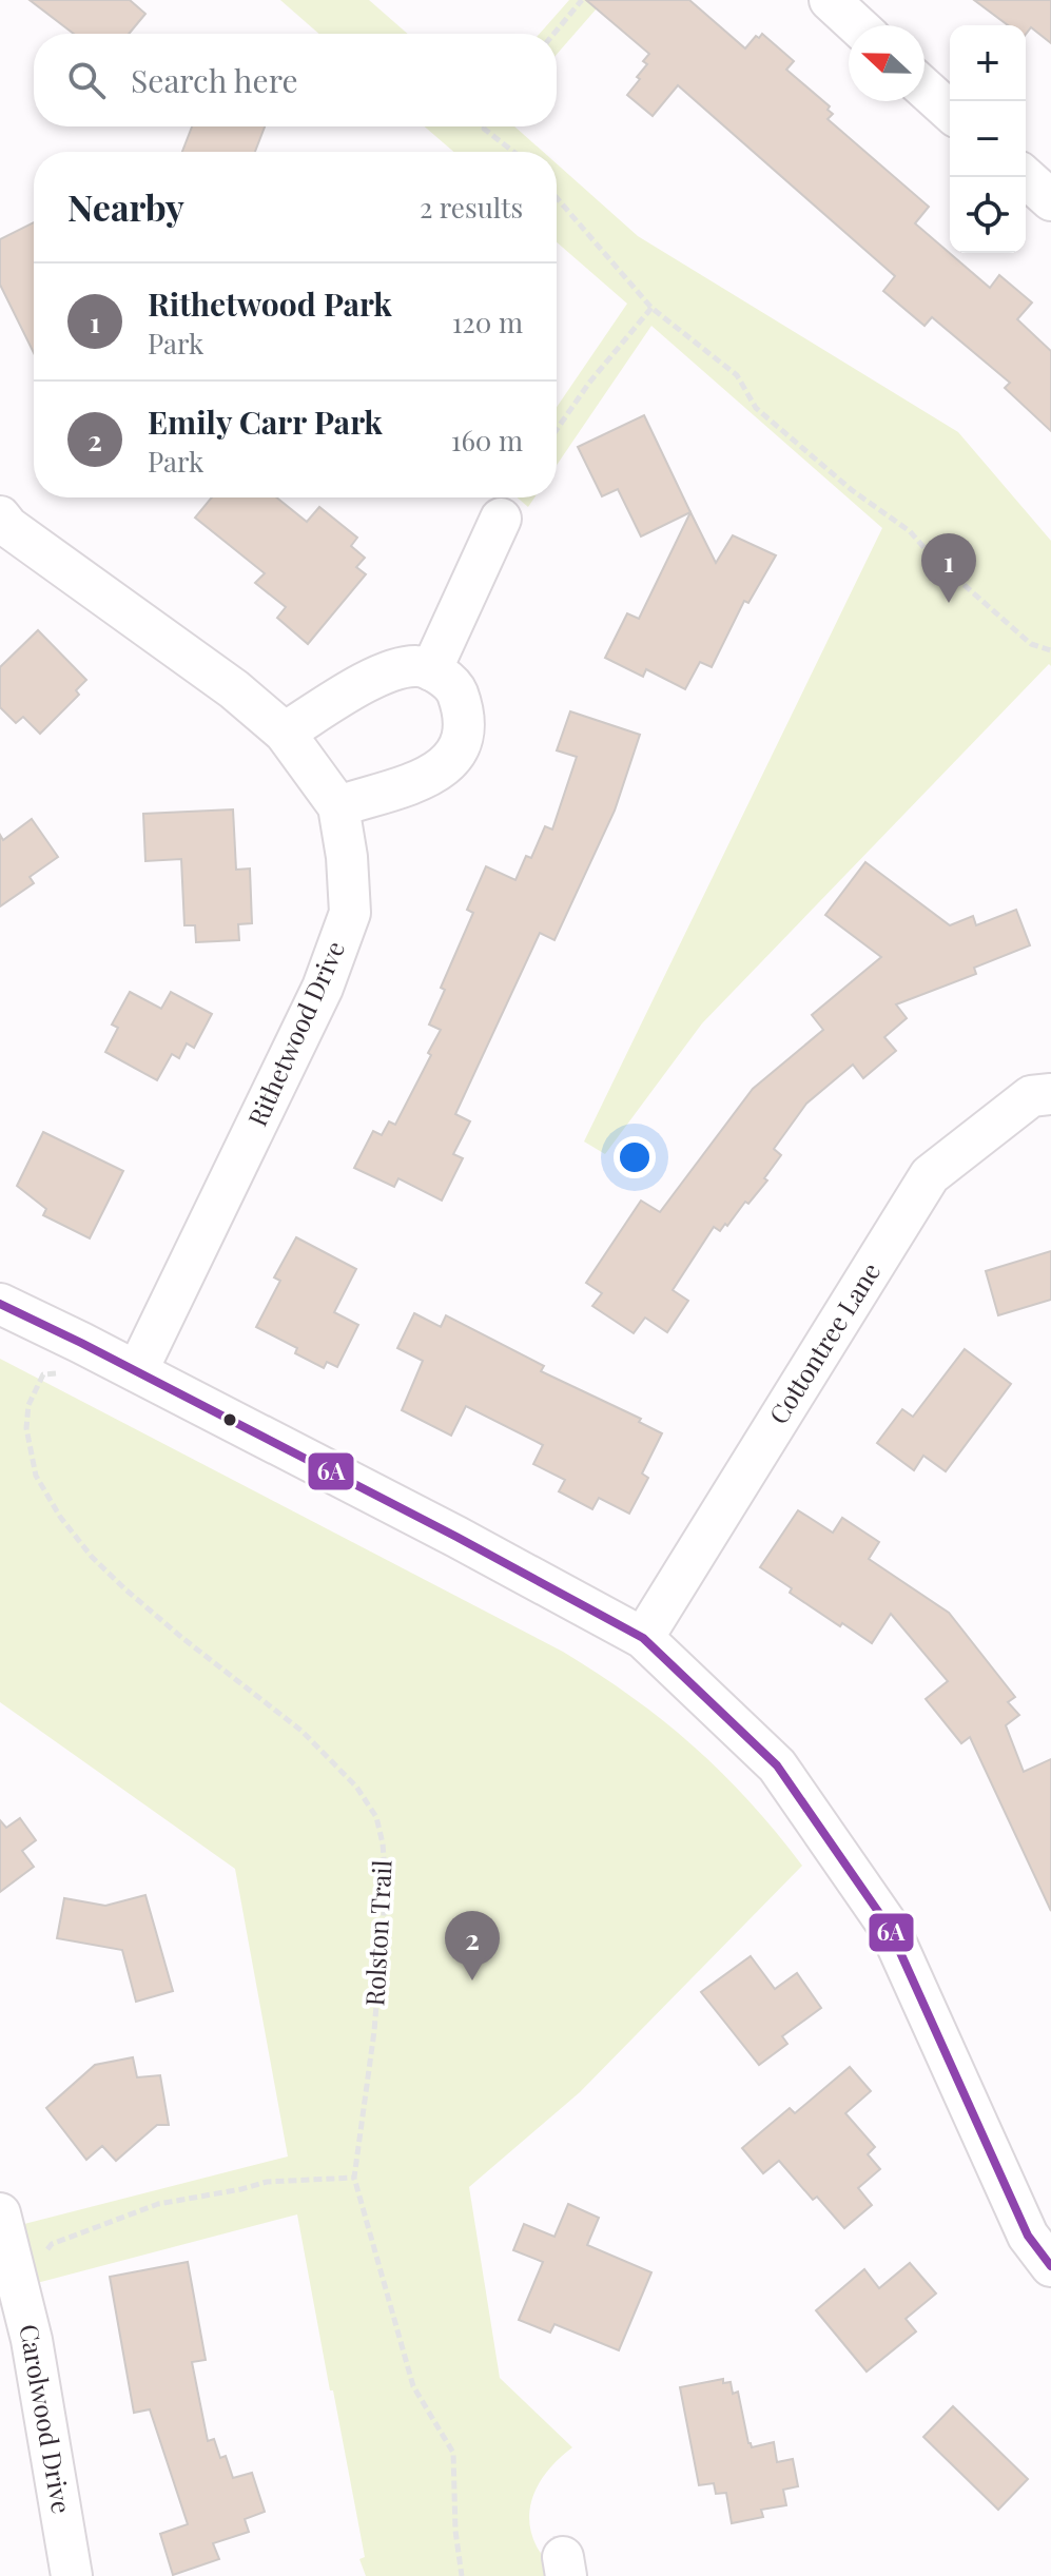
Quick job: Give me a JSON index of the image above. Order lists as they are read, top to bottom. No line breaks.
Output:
{"streets":{"street":["Rithetwood Drive","Cottontree Lane","Carolwood Drive"],"path":["Rolston Trail"]},"lines":["transit line 6A"],"north":"left","page":{"map_buttons":["+","−"],"search":"Search here","heading":["Nearby","2 results"],"list":[{"mark":"1","name":"Rithetwood Park","note":"Park","value":"120 m"},{"mark":"2","name":"Emily Carr Park","note":"Park","value":"160 m"}],"pins":["1","2"]}}
